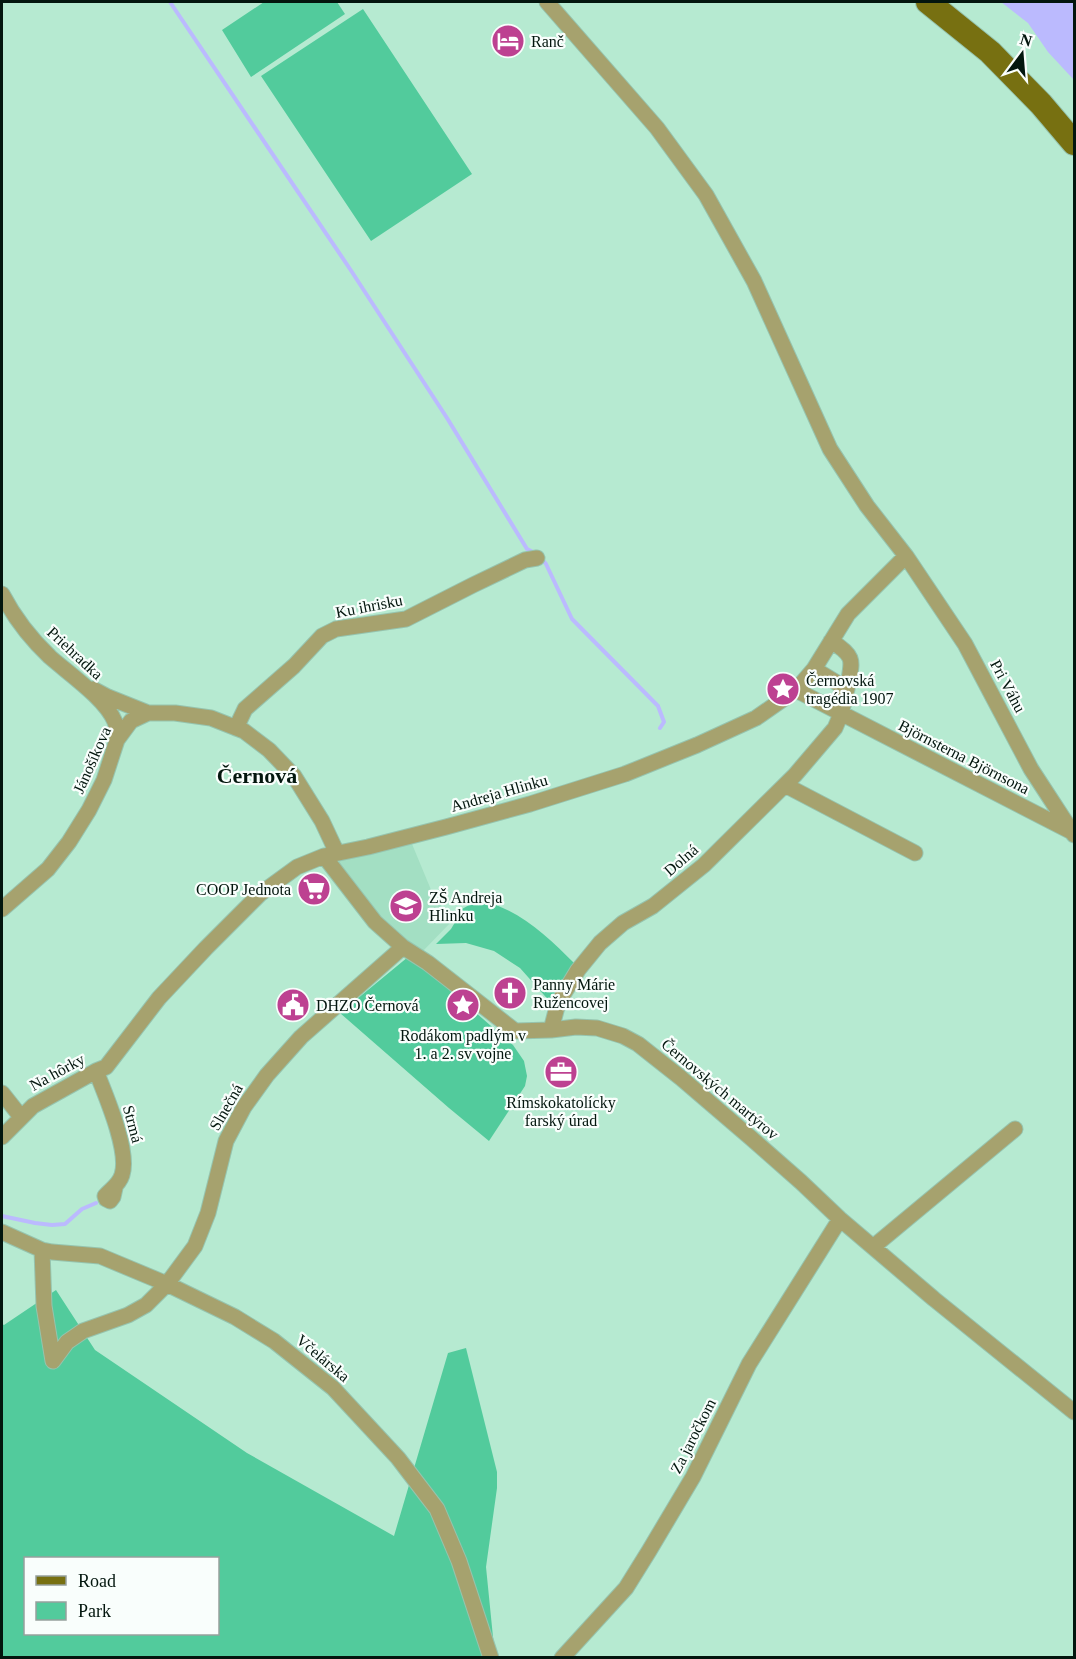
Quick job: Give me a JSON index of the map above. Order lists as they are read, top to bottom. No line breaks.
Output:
{"streets":{"street":["Ku ihrisku","Priehradka","Pri Váhu","Björnsterna Björnsona","Jánošíkova","Andreja Hlinku","Dolná","Na hôrky","Černovských martýrov","Slnečná","Strmá","Včelárska","Za jaročkom"]},"crossings":[["Priehradka","Jánošíkova"],["Pri Váhu","Björnsterna Björnsona"],["Pri Váhu","Andreja Hlinku"],["Björnsterna Björnsona","Andreja Hlinku"],["Björnsterna Björnsona","Dolná"],["Andreja Hlinku","Dolná"],["Andreja Hlinku","Na hôrky"],["Andreja Hlinku","Černovských martýrov"],["Andreja Hlinku","Strmá"],["Dolná","Černovských martýrov"],["Na hôrky","Strmá"],["Černovských martýrov","Slnečná"],["Černovských martýrov","Za jaročkom"],["Slnečná","Včelárska"]],"districts":["Černová"],"places":{"hotel":["Ranč"],"place":["Černovská tragédia 1907","Rodákom padlým v 1. a 2. sv vojne"],"supermarket":["COOP Jednota"],"school or university":["ZŠ Andreja Hlinku"],"church":["Panny Márie Ružencovej"],"public building":["DHZO Černová"],"office":["Rímskokatolícky farský úrad"]},"legend":["Road","Park"],"north":"top"}
